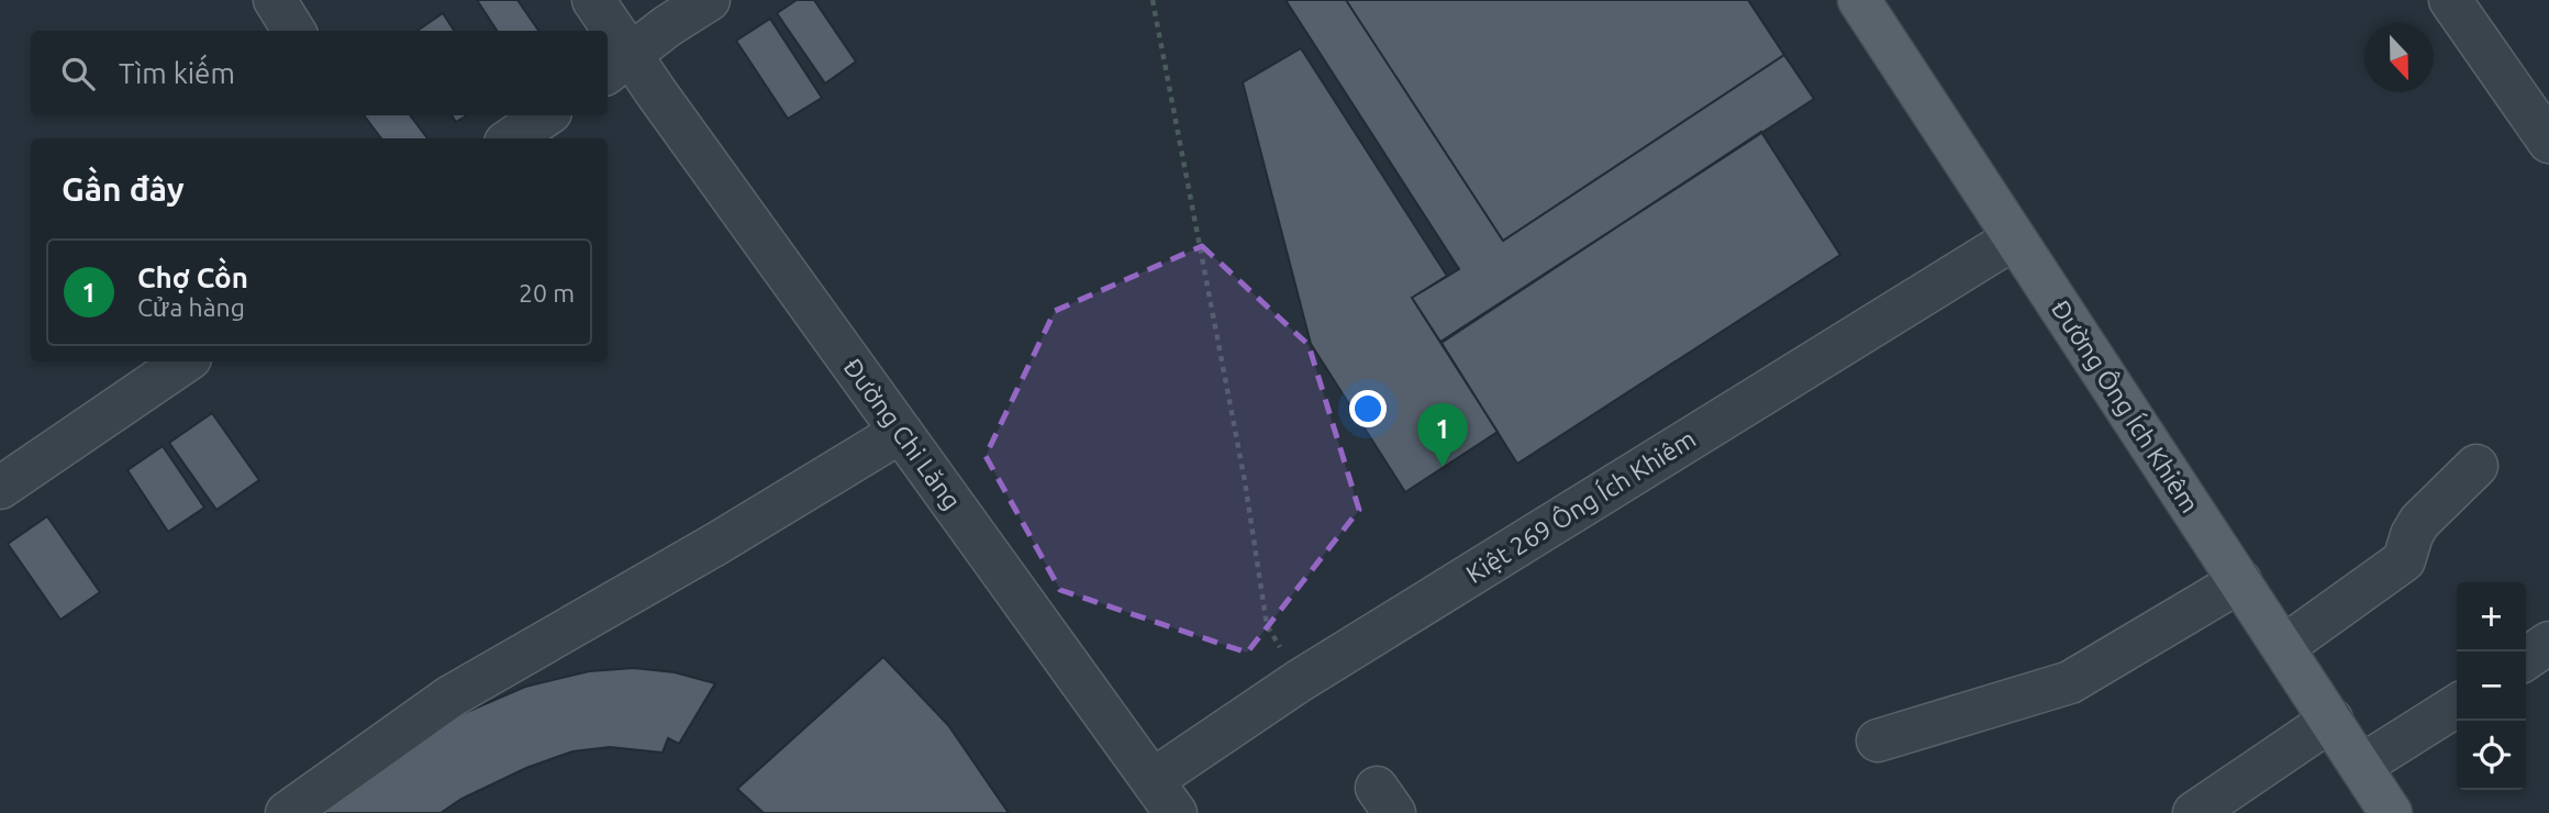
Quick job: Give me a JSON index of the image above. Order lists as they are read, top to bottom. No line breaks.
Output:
{"streets":{"main road":["Đường Ông Ích Khiêm"],"street":["Đường Chi Lăng","Kiệt 269 Ông Ích Khiêm"]},"crossings":[["Đường Ông Ích Khiêm","Kiệt 269 Ông Ích Khiêm"],["Đường Chi Lăng","Kiệt 269 Ông Ích Khiêm"]],"north":"bottom","page":{"search":"Tìm kiếm","heading":"Gần đây","list":[{"mark":"1","name":"Chợ Cồn","note":"Cửa hàng","value":"20 m"}],"pins":"1","map_buttons":["+","−"]}}
